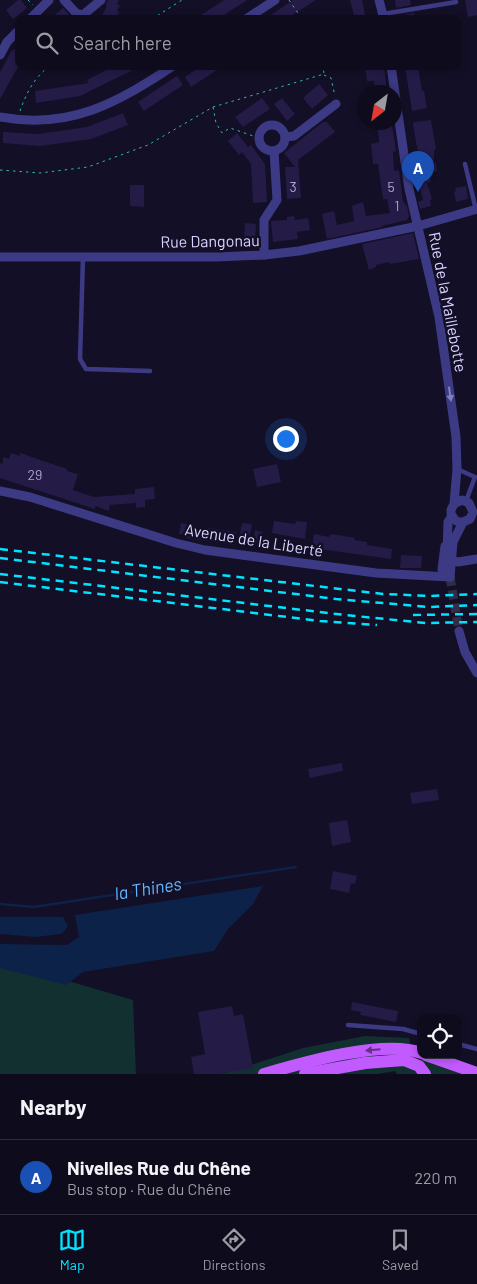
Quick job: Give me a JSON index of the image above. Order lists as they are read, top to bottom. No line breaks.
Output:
{"streets":{"street":["Rue Dangonau","Rue de la Maillebotte","Avenue de la Liberté"]},"crossings":[["Rue Dangonau","Rue de la Maillebotte"]],"one_way":["Rue de la Maillebotte"],"water":["la Thines"],"house_numbers":["3","5","1","29"],"north":"bottom left","page":{"search":"Search here","pins":"A","heading":"Nearby","list":[{"mark":"A","name":"Nivelles Rue du Chêne","note":"Bus stop · Rue du Chêne","value":"220 m"}],"nav":["Map","Directions","Saved"]}}
